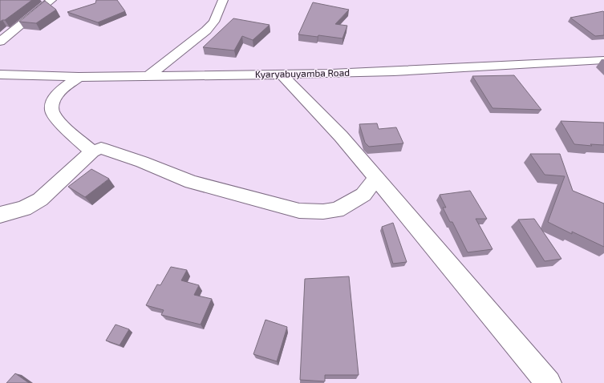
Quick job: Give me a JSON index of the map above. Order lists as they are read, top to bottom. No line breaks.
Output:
{"streets":{"street":["Kyaryabuyamba Road"]}}
